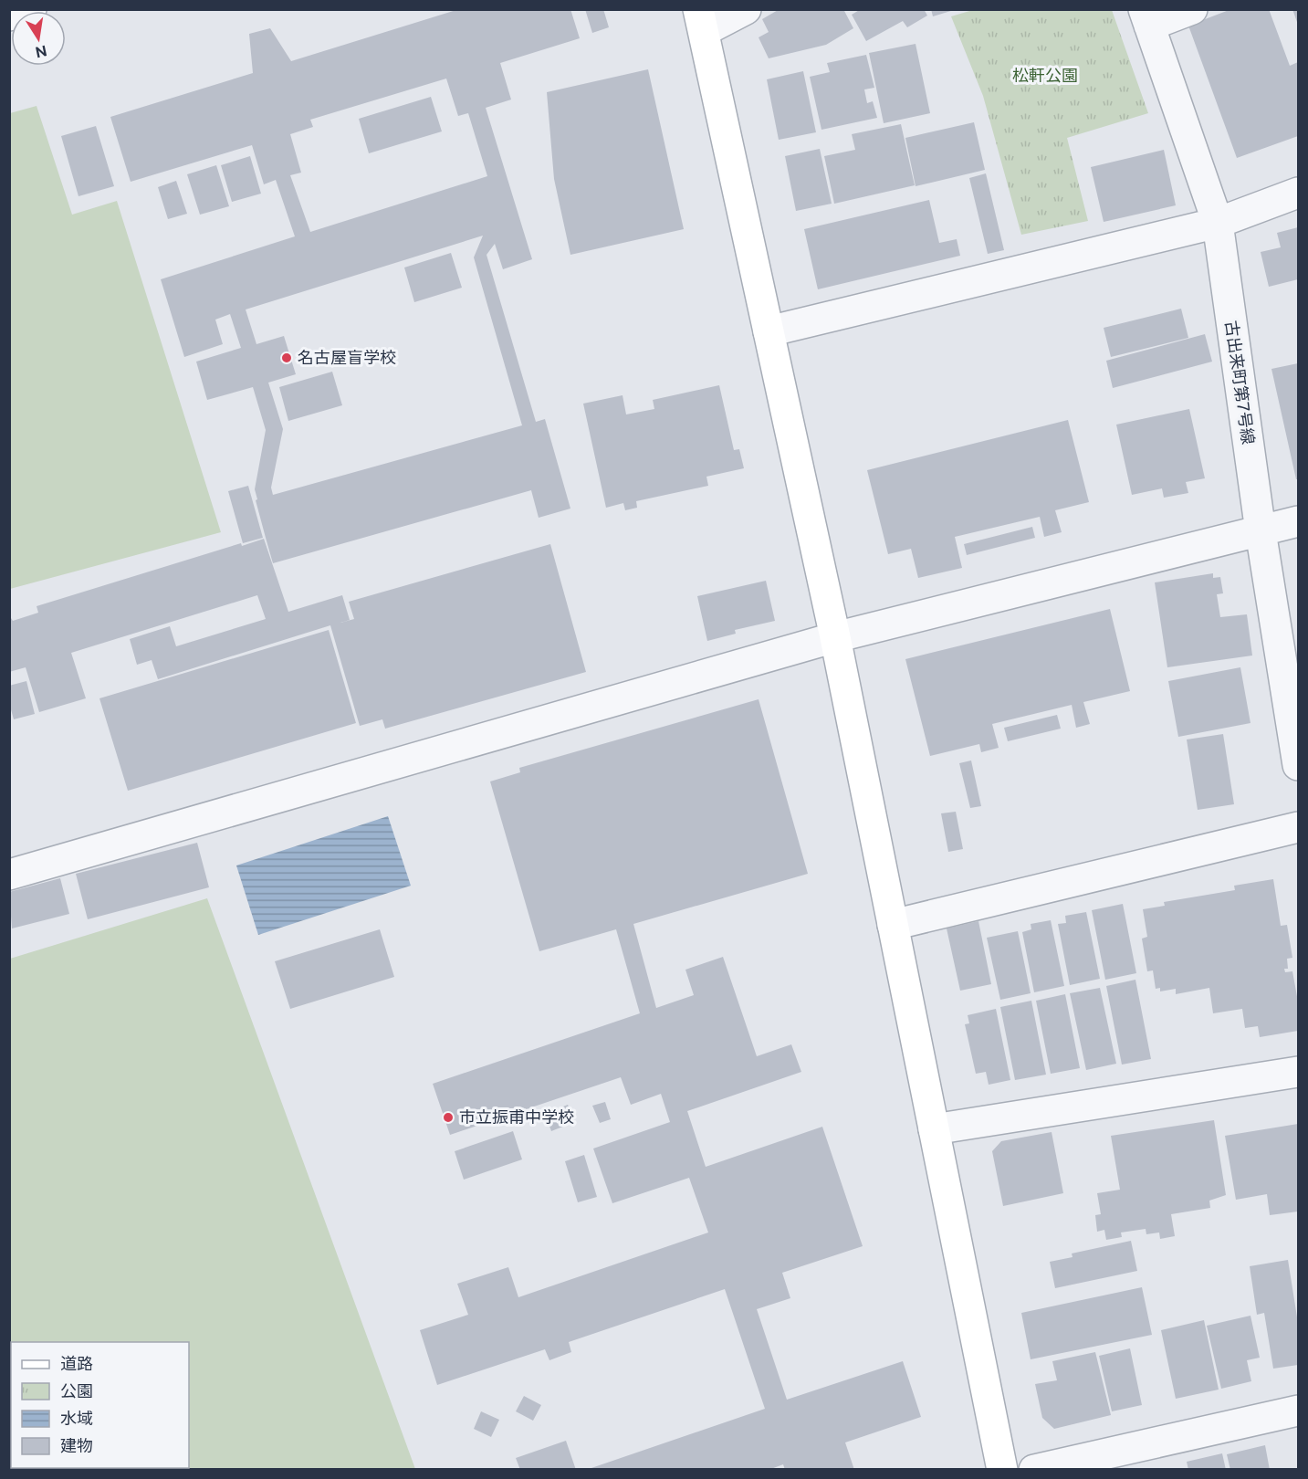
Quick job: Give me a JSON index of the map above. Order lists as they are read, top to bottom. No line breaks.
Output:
{"streets":{"street":["古出来町第7号線"]},"parks":["松軒公園"],"places":["名古屋盲学校","市立振甫中学校"],"legend":["道路","公園","水域","建物"],"north":"bottom"}
